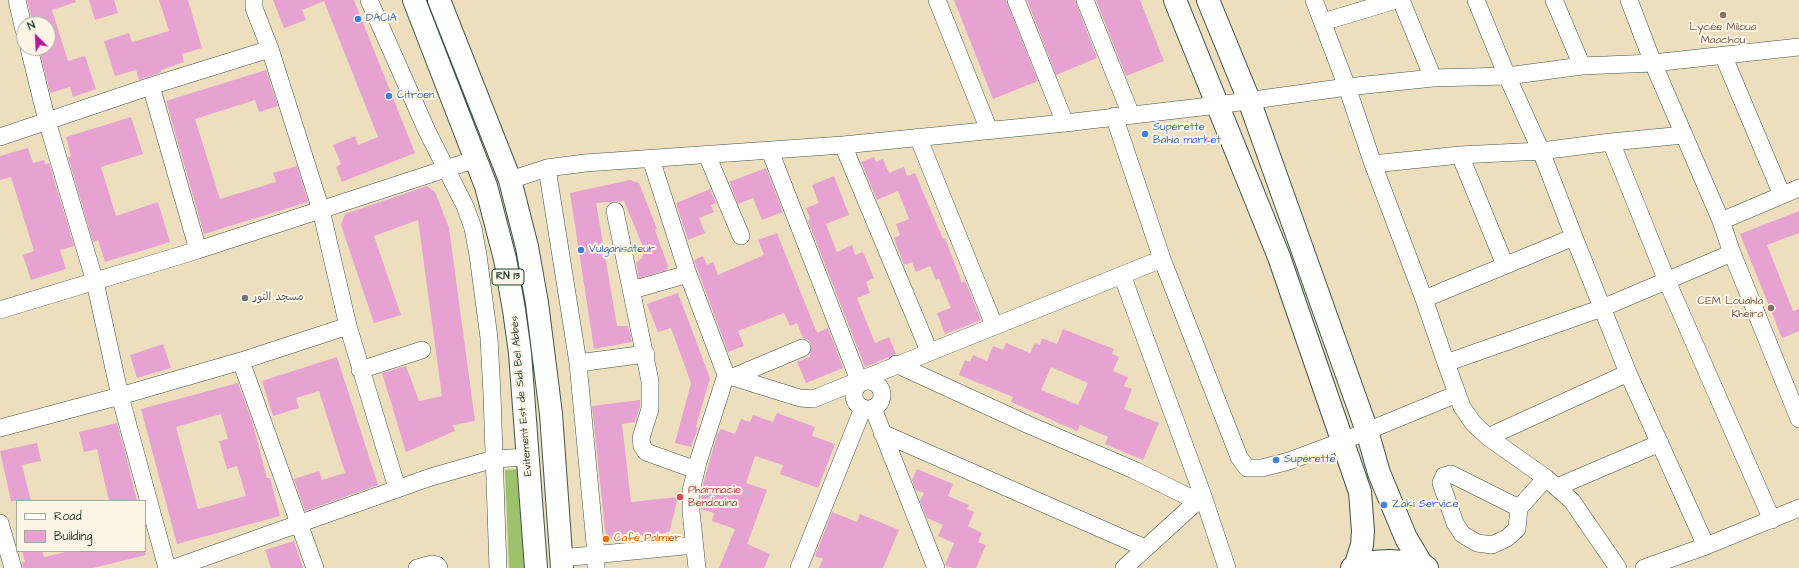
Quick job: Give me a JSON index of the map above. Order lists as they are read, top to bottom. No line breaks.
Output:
{"streets":{"main road":["RN 13","Evitement Est de Sidi Bel Abbès"]},"places":["Lycée Miloua Maachou","DACIA","Citroen","Supérette Bahia market","Vulganisateur","مسجد النور","CEM Louahla Kheira","Supérette","Pharmacie Bendouina","Zaki Service","Café Palmier"],"legend":["Road","Building"],"north":"top left"}
